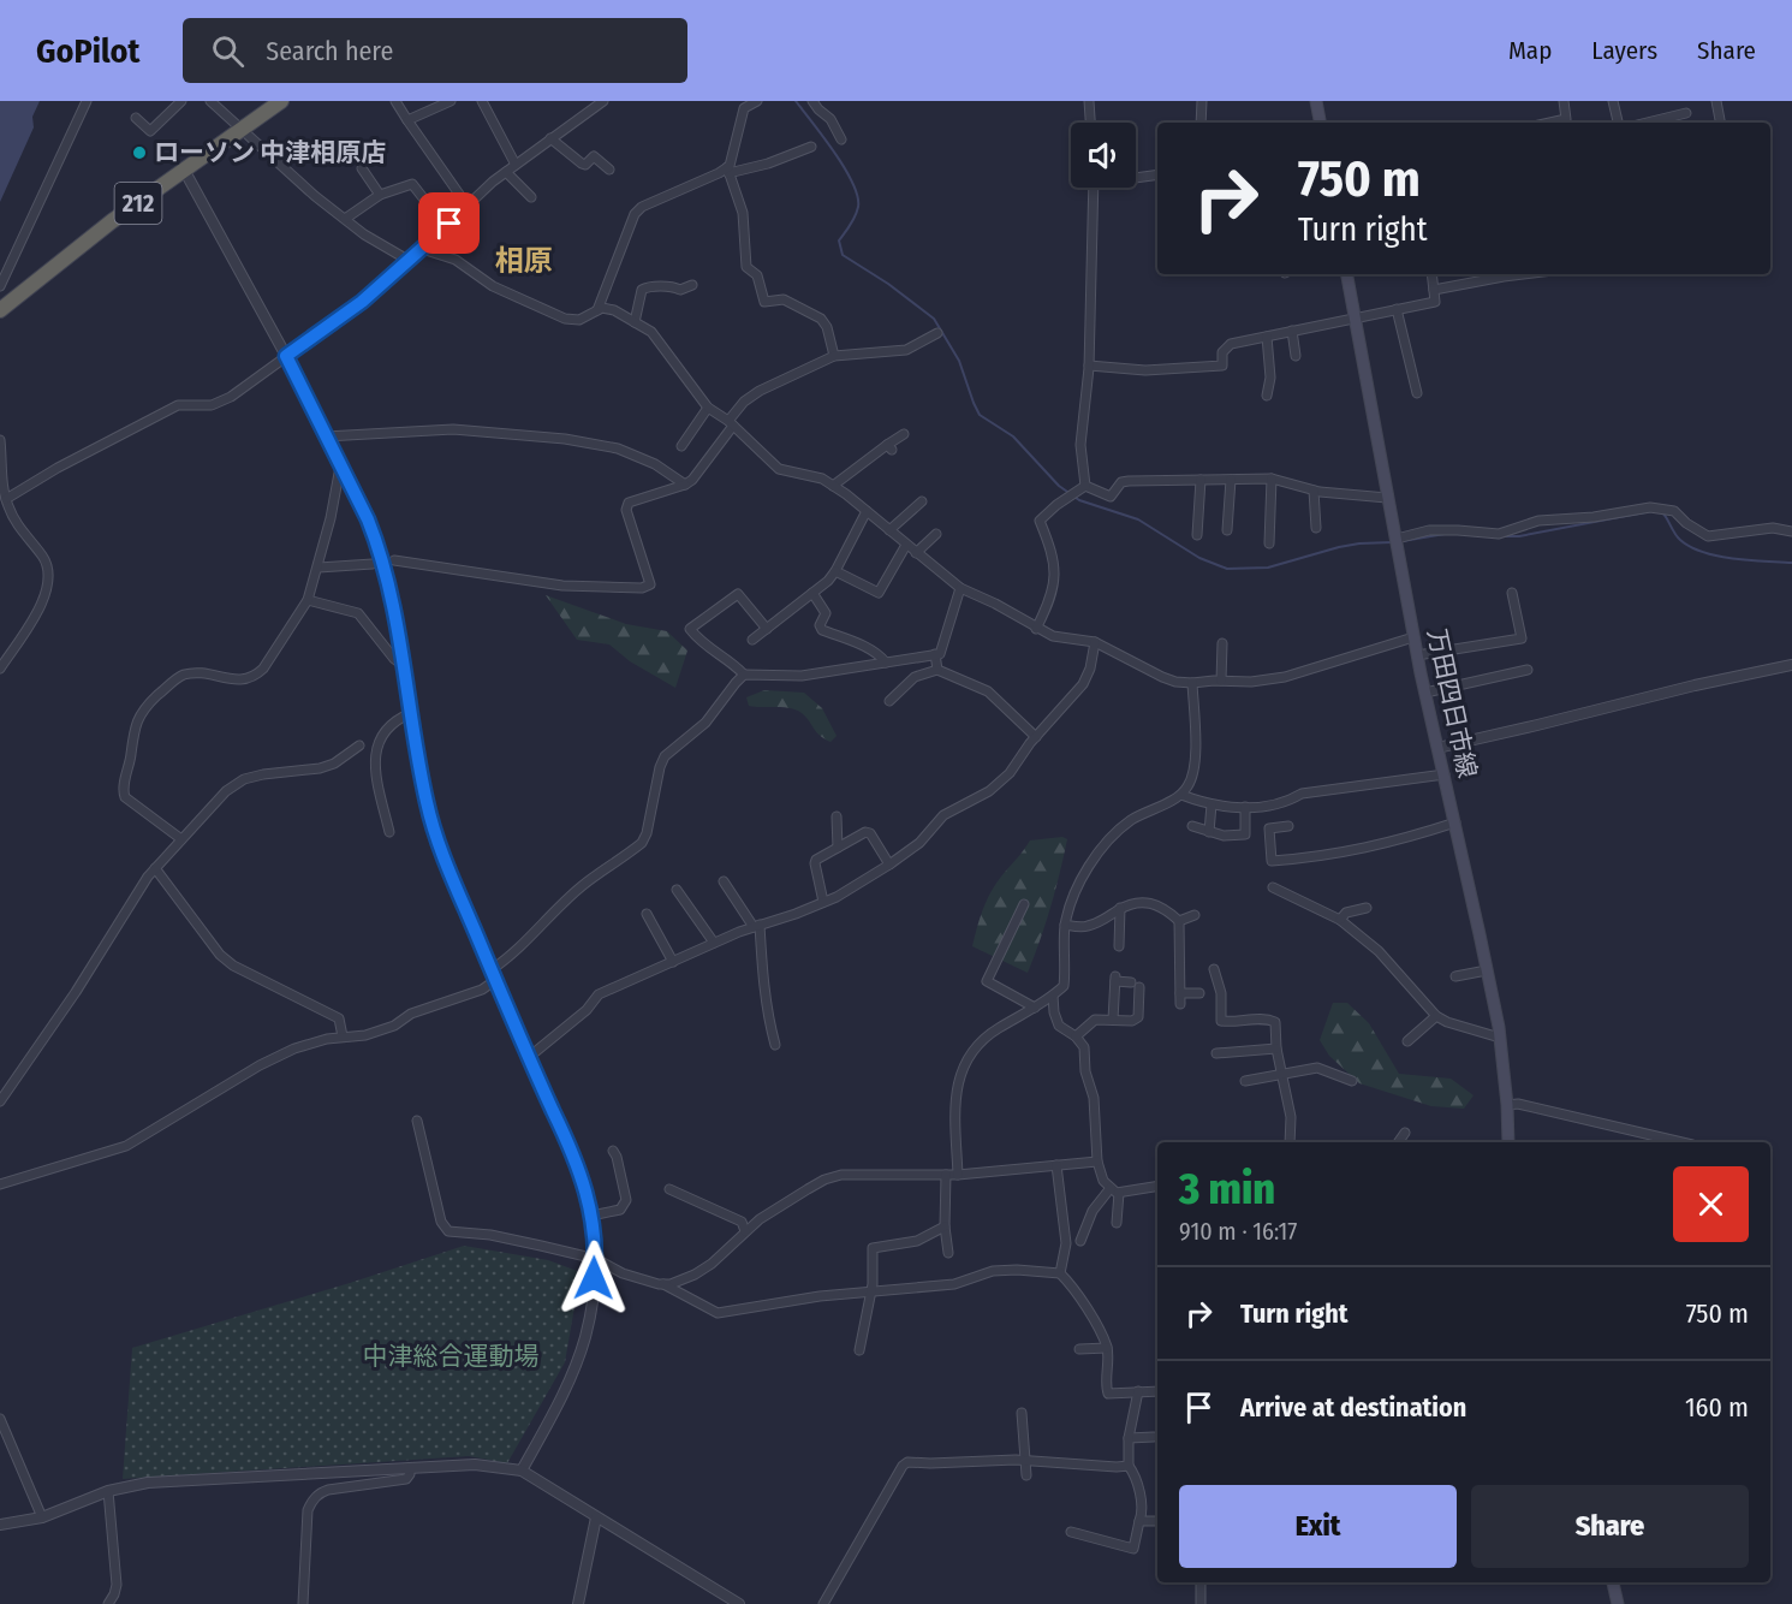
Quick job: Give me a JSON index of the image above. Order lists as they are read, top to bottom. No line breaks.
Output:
{"streets":{"highway":["212"],"main road":["万田四日市線"]},"districts":["相原"],"parks":["中津総合運動場"],"places":["ローソン 中津相原店"],"page":{"header":"GoPilot","search":"Search here","nav":["Map","Layers","Share"],"turn":["750 m","Turn right"],"heading":["3 min","910 m · 16:17"],"list":[{"name":"Turn right","value":"750 m"},{"name":"Arrive at destination","value":"160 m"}],"buttons":["Exit","Share"]}}
